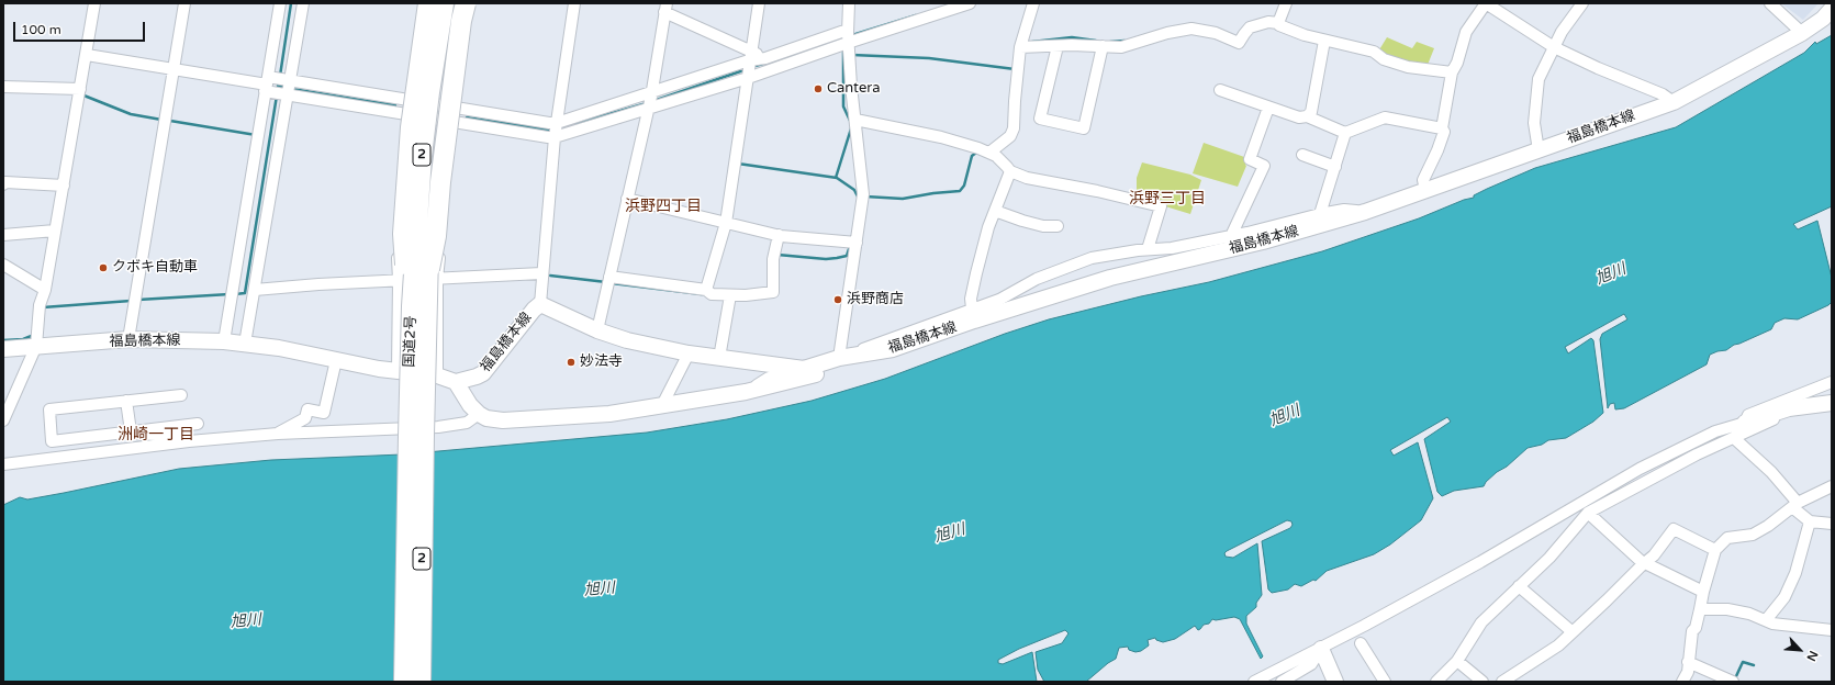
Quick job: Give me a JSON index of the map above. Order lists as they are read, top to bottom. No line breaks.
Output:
{"streets":{"highway":["2","国道2号"],"main road":["福島橋本線"]},"districts":["浜野三丁目","浜野四丁目","洲崎一丁目"],"water":["旭川"],"places":["Cantera","クボキ自動車","浜野商店","妙法寺"],"scale_bar":"100 m","north":"bottom right"}
